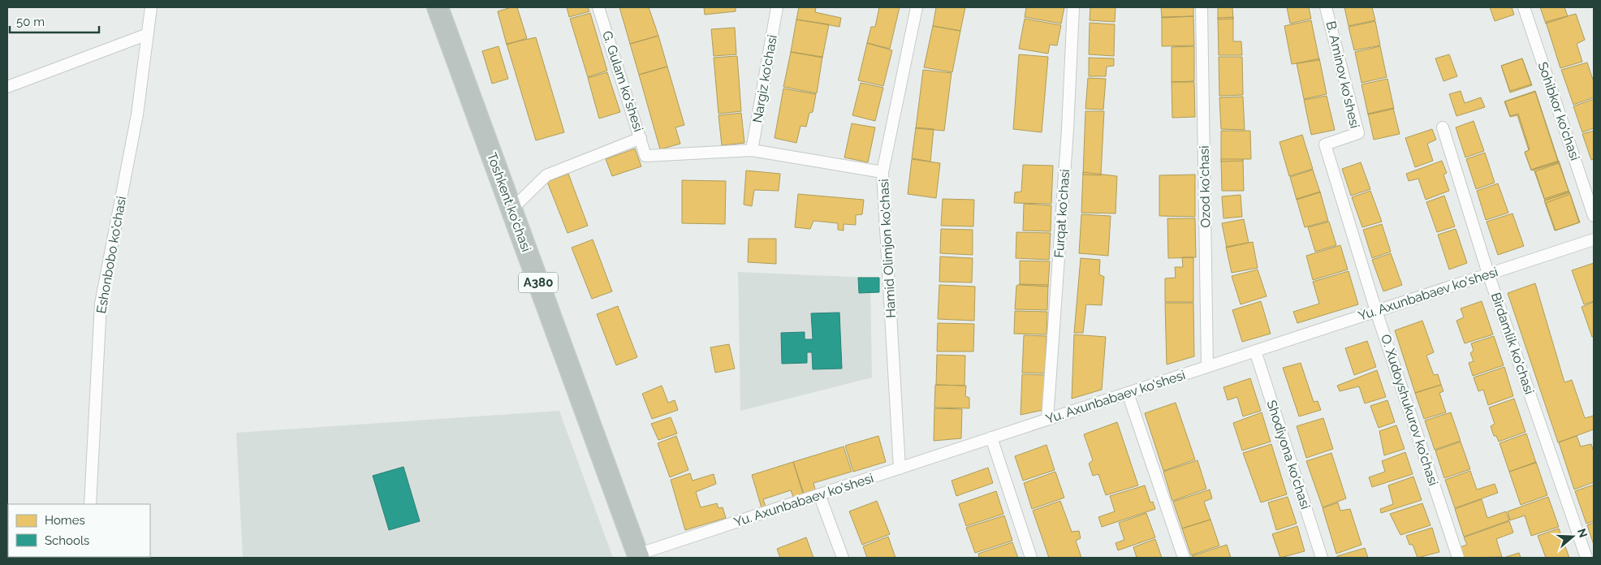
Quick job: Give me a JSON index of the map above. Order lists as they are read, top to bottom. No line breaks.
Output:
{"streets":{"highway":["Toshkent ko'chasi","A380"],"street":["B. Aminov ko'shesi","Nargiz ko'chasi","G. Gulam ko'shesi","Sohibkor ko'chasi","Ozod ko'chasi","Furqat ko'chasi","Hamid Olimjon ko'chasi","Eshonbobo ko'chasi","Yu. Axunbabaev ko'shesi","Birdamlik ko'chasi","O. Xudoyshukurov ko'chasi","Shodiyona ko'chasi"]},"crossings":[["B. Aminov ko'shesi","O. Xudoyshukurov ko'chasi"],["Nargiz ko'chasi","G. Gulam ko'shesi"],["Ozod ko'chasi","Yu. Axunbabaev ko'shesi"],["Toshkent ko'chasi","Yu. Axunbabaev ko'shesi"],["Furqat ko'chasi","Yu. Axunbabaev ko'shesi"],["Hamid Olimjon ko'chasi","Yu. Axunbabaev ko'shesi"],["Yu. Axunbabaev ko'shesi","Birdamlik ko'chasi"],["Yu. Axunbabaev ko'shesi","O. Xudoyshukurov ko'chasi"],["Yu. Axunbabaev ko'shesi","Shodiyona ko'chasi"]],"legend":["Homes","Schools"],"scale_bar":"50 m","north":"right"}
